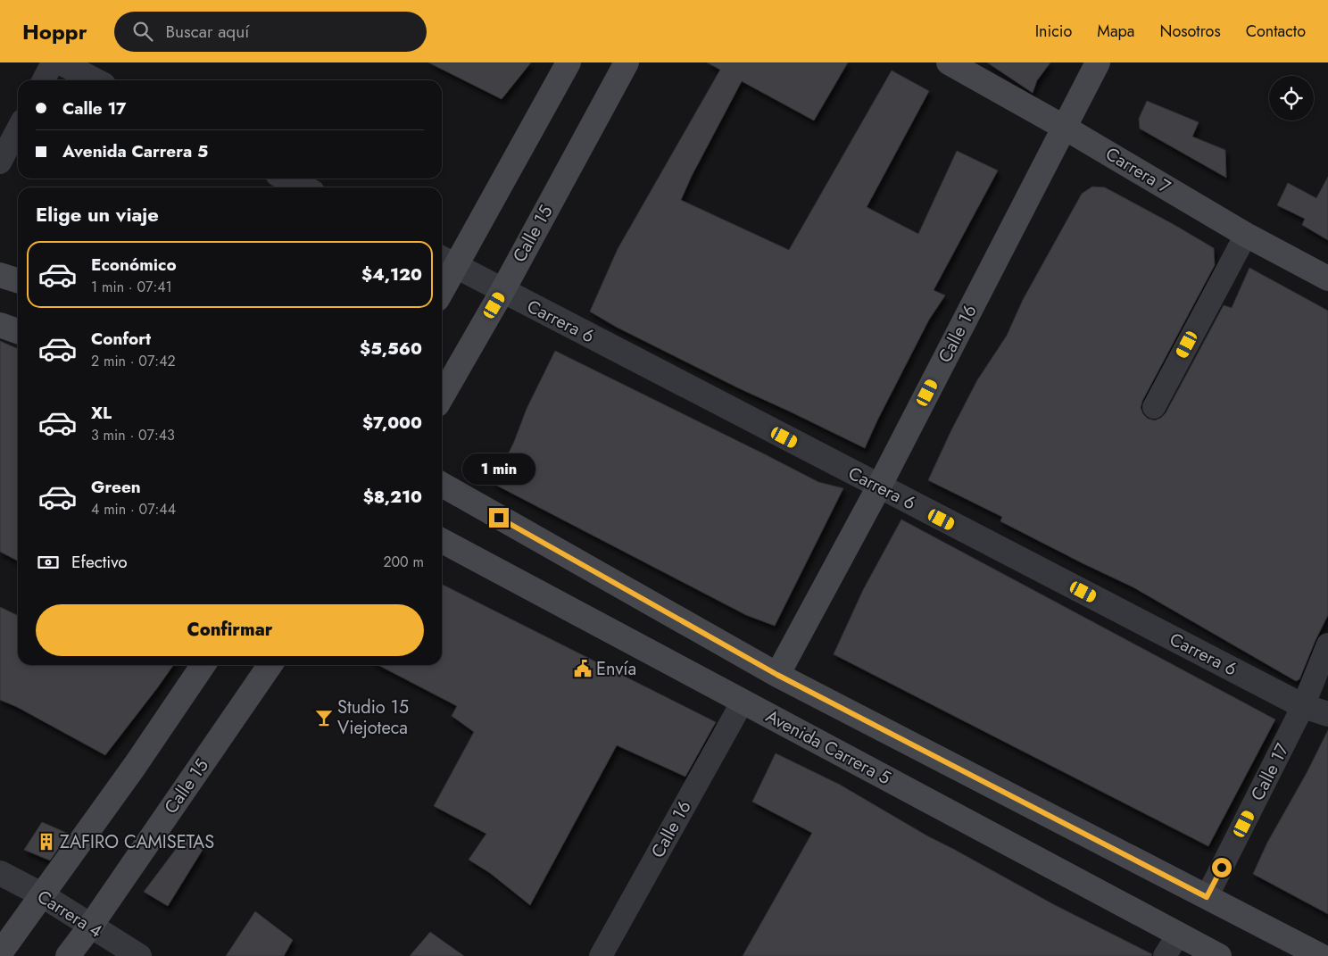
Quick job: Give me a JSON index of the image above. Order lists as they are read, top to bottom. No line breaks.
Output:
{"streets":{"main road":["Carrera 7","Calle 15","Calle 16","Avenida Carrera 5"],"street":["Carrera 6","Calle 17","Carrera 4"]},"crossings":[["Carrera 7","Calle 16"],["Calle 15","Carrera 6"],["Calle 15","Carrera 4"],["Carrera 6","Calle 16"],["Carrera 6","Calle 17"],["Calle 16","Avenida Carrera 5"]],"places":{"public building":["Envía"],"bar":["Studio 15 Viejoteca"],"building":["ZAFIRO CAMISETAS"]},"page":{"header":"Hoppr","search":"Buscar aquí","nav":["Inicio","Mapa","Nosotros","Contacto"],"banner":["Calle 17","Avenida Carrera 5"],"heading":"Elige un viaje","list":[{"name":"Económico","note":"1 min · 07:41","value":"$4,120"},{"name":"Confort","note":"2 min · 07:42","value":"$5,560"},{"name":"XL","note":"3 min · 07:43","value":"$7,000"},{"name":"Green","note":"4 min · 07:44","value":"$8,210"}],"bubble":"1 min","pay":["Efectivo","200 m"],"buttons":"Confirmar"}}
